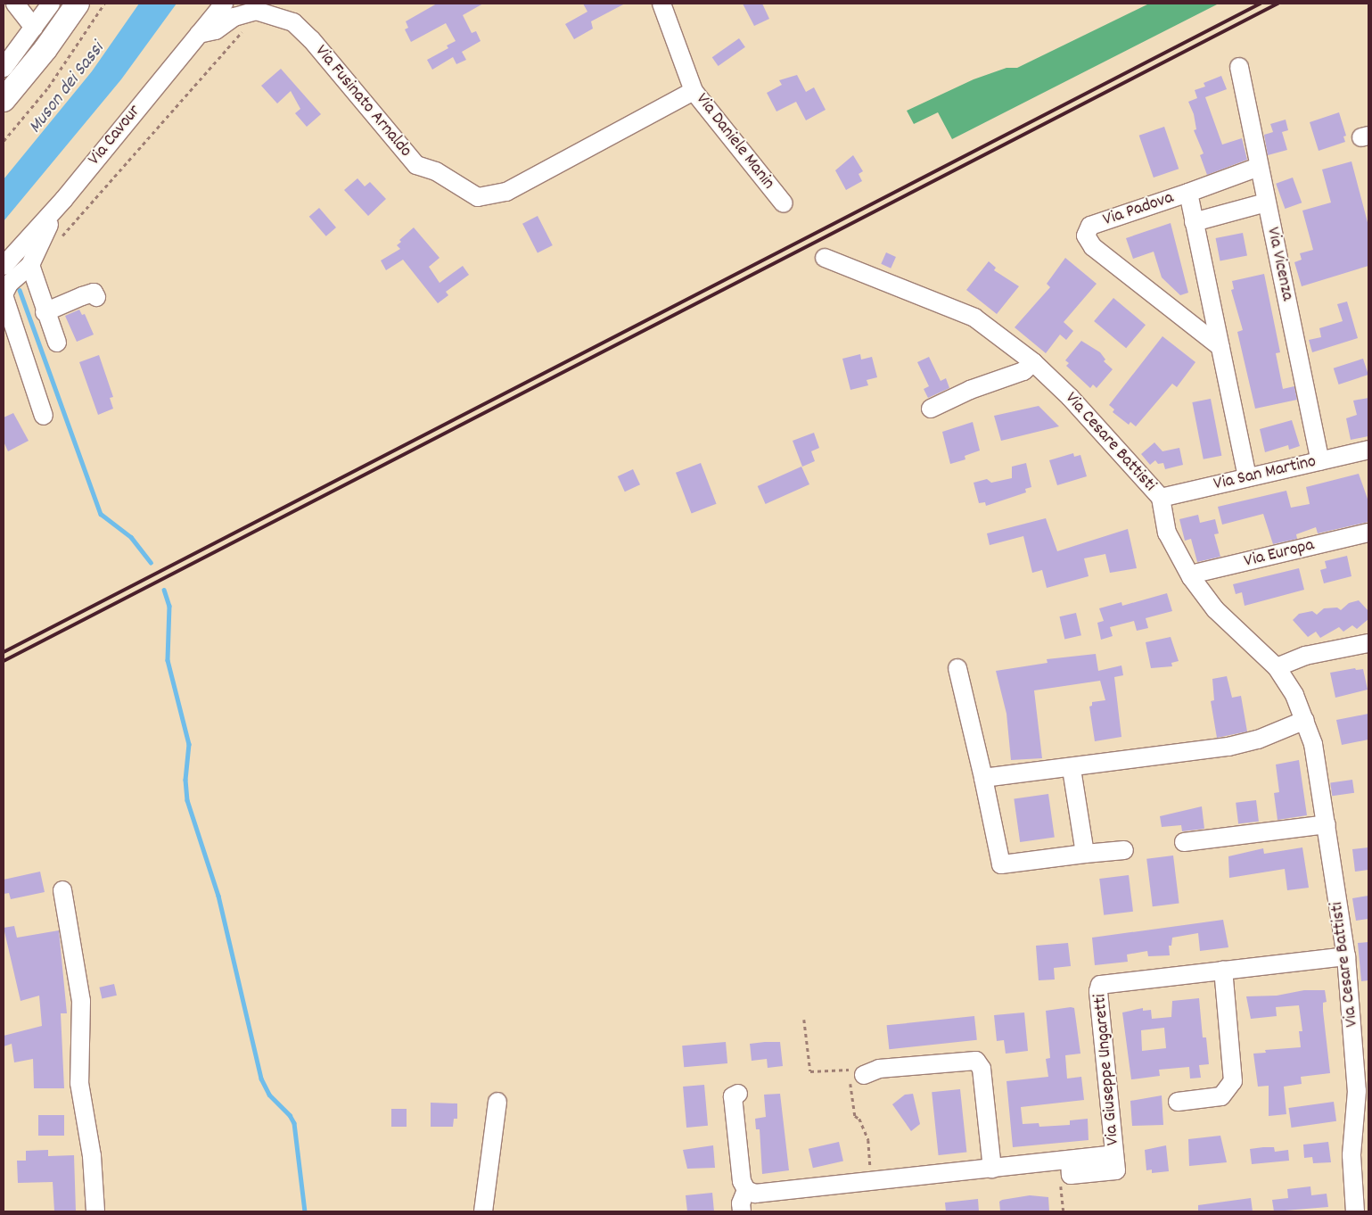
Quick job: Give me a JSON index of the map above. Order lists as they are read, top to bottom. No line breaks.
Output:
{"streets":{"street":["Via Fusinato Arnaldo","Via Cavour","Via Daniele Manin","Via Padova","Via Vicenza","Via Cesare Battisti","Via San Martino","Via Europa","Via Giuseppe Ungaretti"]},"crossings":[["Via Fusinato Arnaldo","Via Cavour"],["Via Fusinato Arnaldo","Via Daniele Manin"],["Via Padova","Via San Martino"],["Via Vicenza","Via San Martino"],["Via Cesare Battisti","Via San Martino"],["Via Cesare Battisti","Via Europa"],["Via Cesare Battisti","Via Giuseppe Ungaretti"]],"water":["Muson dei Sassi"]}
